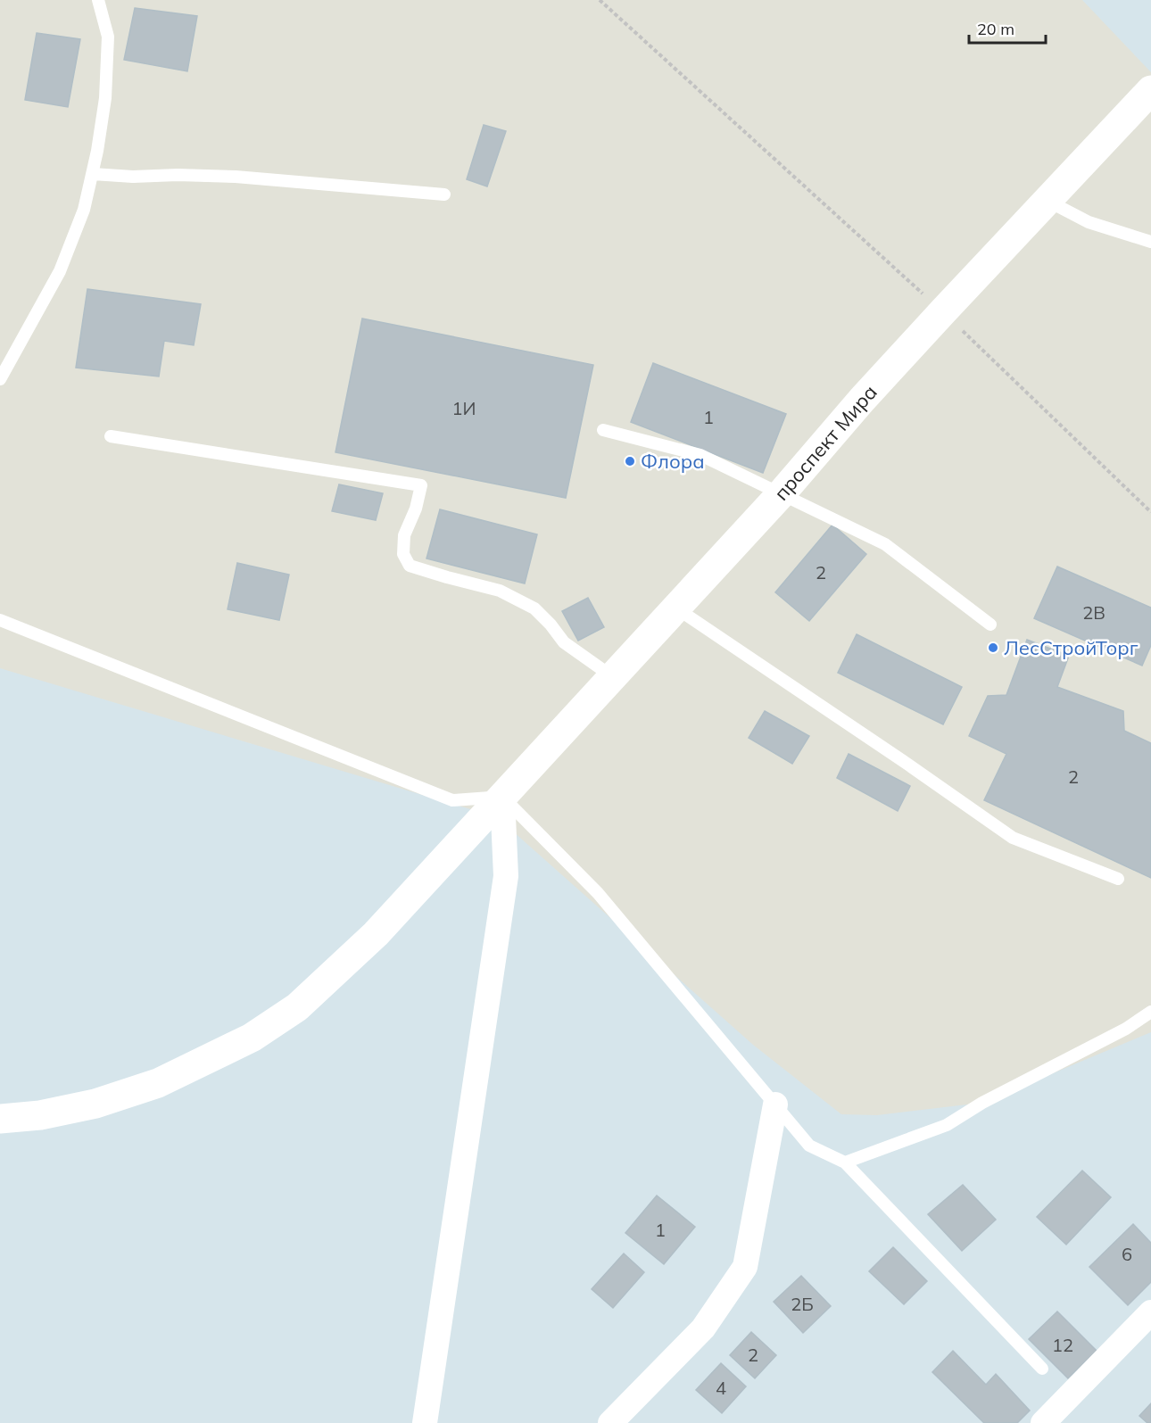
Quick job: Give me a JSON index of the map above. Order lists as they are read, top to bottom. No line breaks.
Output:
{"streets":{"street":["проспект Мира"]},"places":["Флора","ЛесСтройТорг"],"house_numbers":["1И","1","2","2В","2","1","6","2Б","12","2","4"],"scale_bar":"20 m"}
